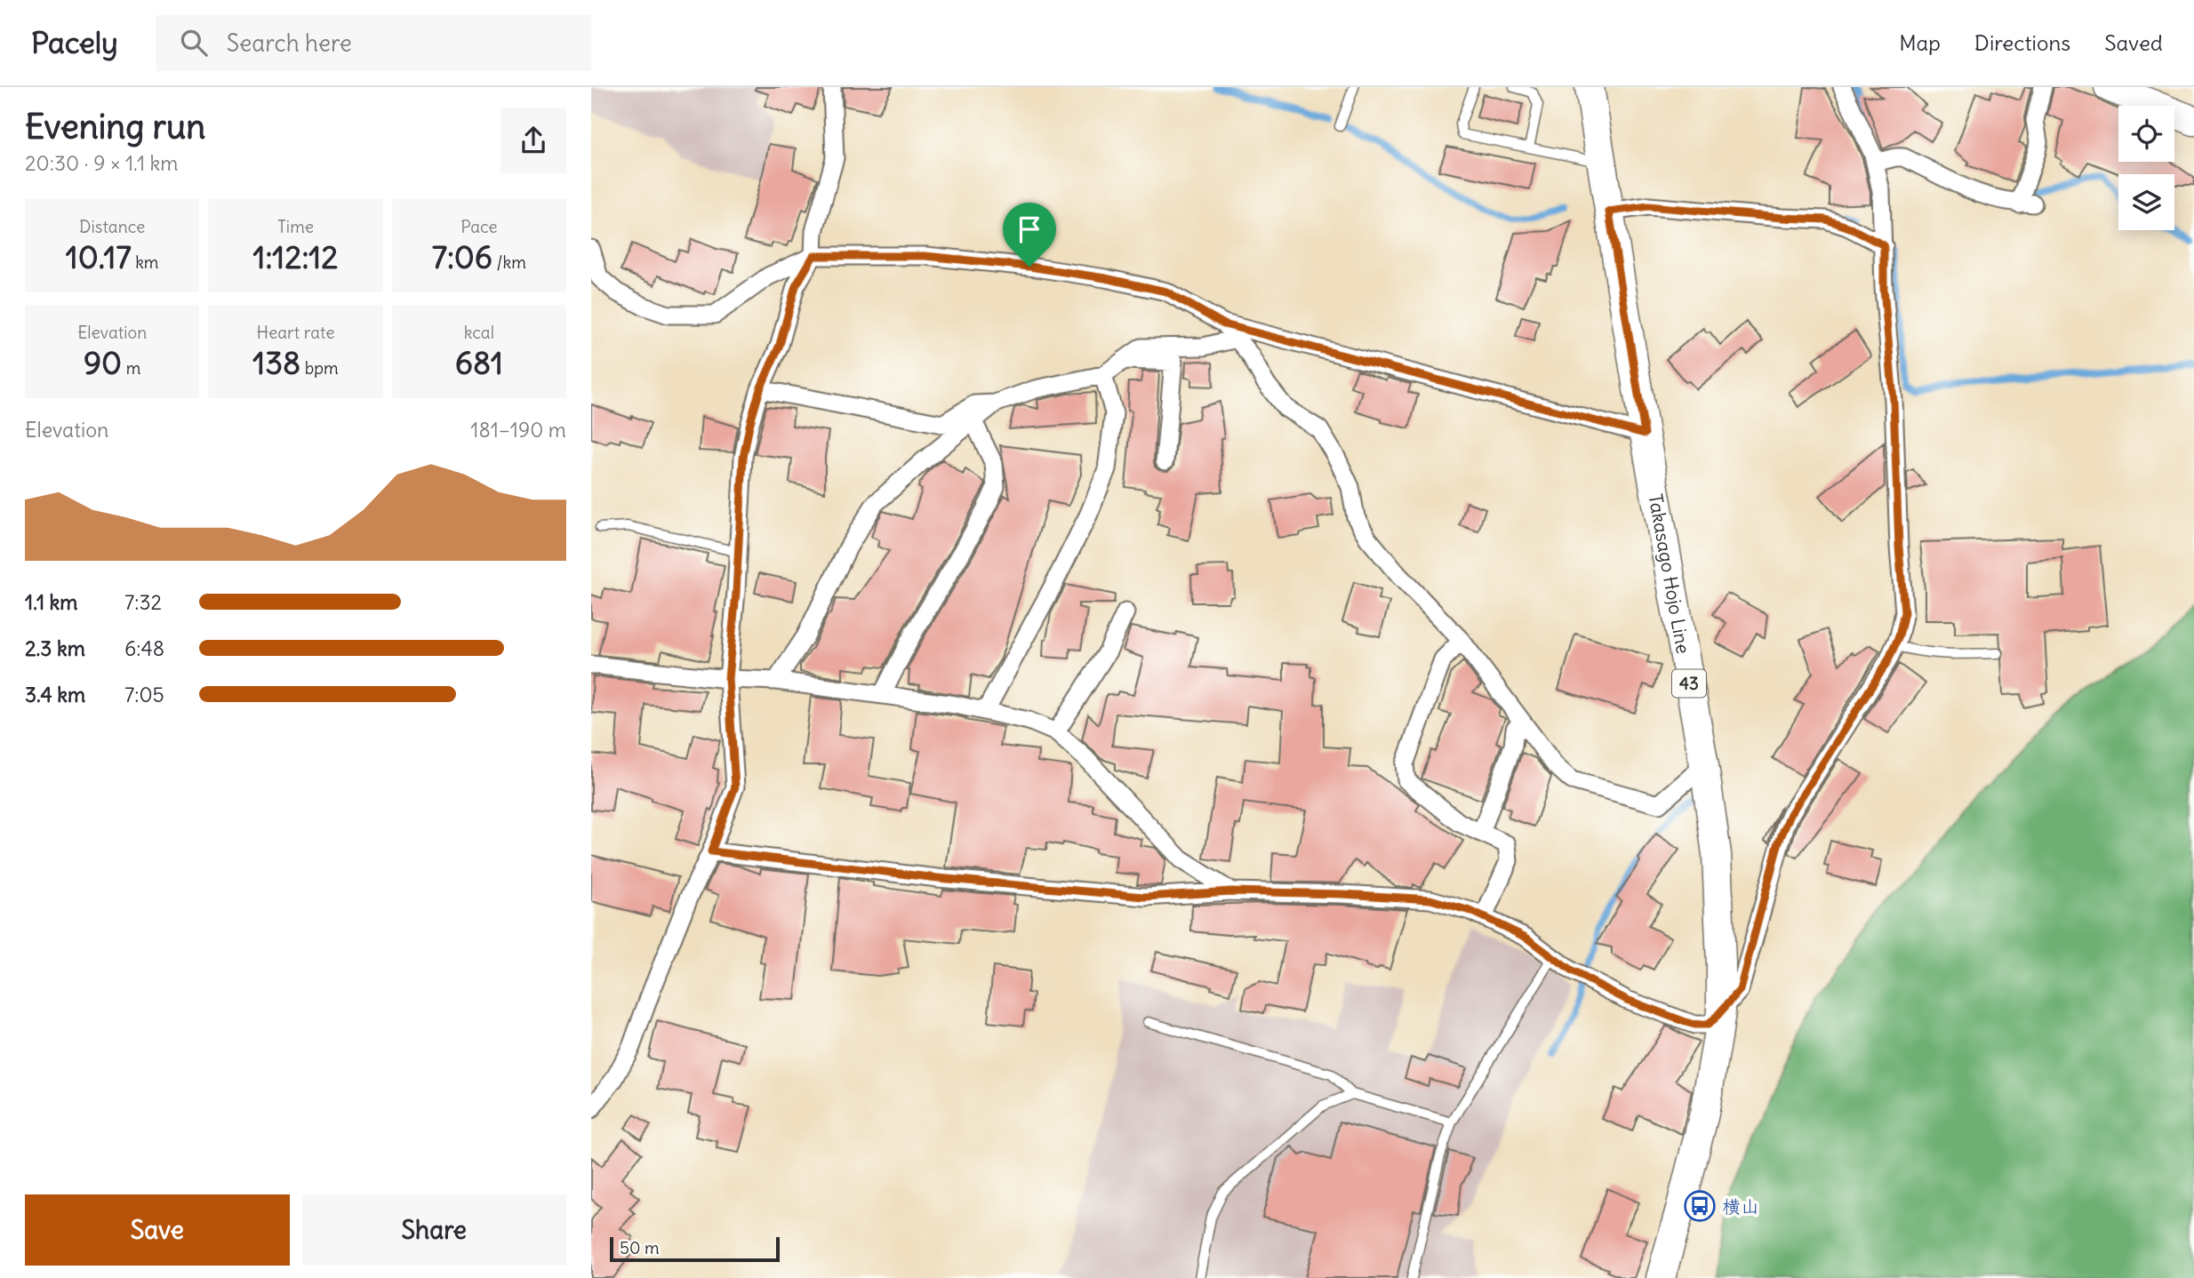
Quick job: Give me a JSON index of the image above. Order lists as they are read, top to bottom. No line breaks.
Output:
{"streets":{"main road":["Takasago Hojo Line","43"]},"places":{"bus stop":["横山"]},"scale_bar":"50 m","page":{"header":"Pacely","search":"Search here","nav":["Map","Directions","Saved"],"heading":["Evening run","20:30 · 9 × 1.1 km"],"stats":[["Distance","10.17 km"],["Time","1:12:12"],["Pace","7:06 /km"],["Elevation","90 m"],["Heart rate","138 bpm"],["kcal","681"]],"chart":["Elevation","181–190 m"],"list":[{"name":"1.1 km","note":"7:32"},{"name":"2.3 km","note":"6:48"},{"name":"3.4 km","note":"7:05"}],"buttons":["Save","Share"],"scale":"50 m"}}
